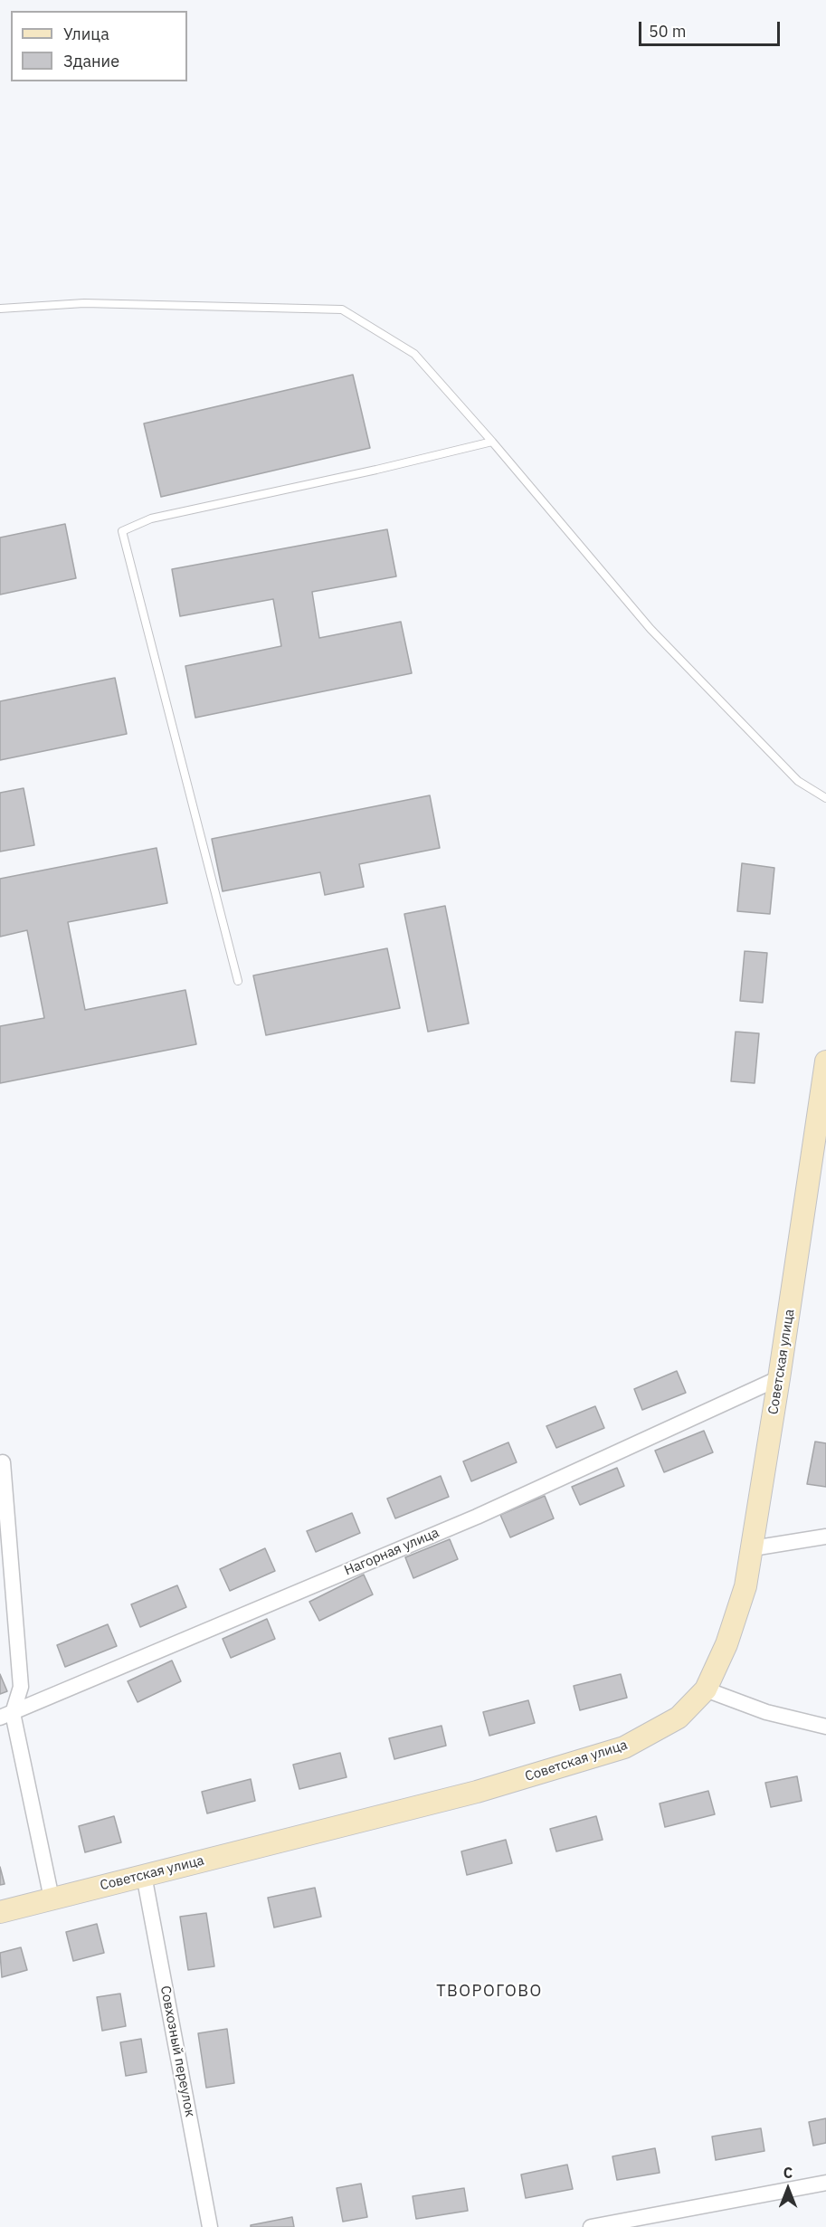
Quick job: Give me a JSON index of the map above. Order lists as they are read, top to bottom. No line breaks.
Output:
{"streets":{"street":["Советская улица","Нагорная улица","Совхозный переулок"]},"crossings":[["Советская улица","Нагорная улица"],["Советская улица","Совхозный переулок"]],"districts":["ТВОРОГОВО"],"legend":["Улица","Здание"],"scale_bar":"50 m","north":"top"}
